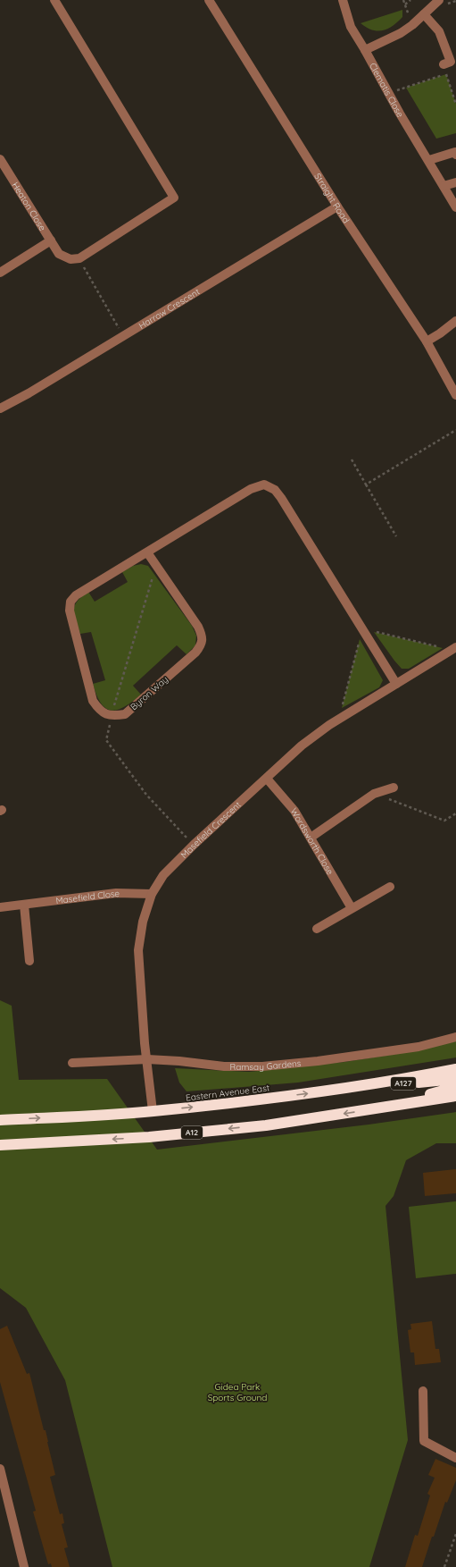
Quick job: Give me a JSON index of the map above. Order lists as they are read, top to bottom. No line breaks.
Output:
{"streets":{"highway":["A127","Eastern Avenue East","A12"],"street":["Clematis Close","Straight Road","Heaton Close","Harrow Crescent","Byron Way","Masefield Crescent","Wordsworth Close","Masefield Close","Ramsay Gardens"]},"crossings":[["Straight Road","Harrow Crescent"],["Masefield Crescent","Wordsworth Close"],["Masefield Crescent","Masefield Close"],["Masefield Crescent","Ramsay Gardens"],["Masefield Crescent","Eastern Avenue East"],["A127","Eastern Avenue East"],["A127","A12"]],"parks":["Gidea Park Sports Ground"]}
